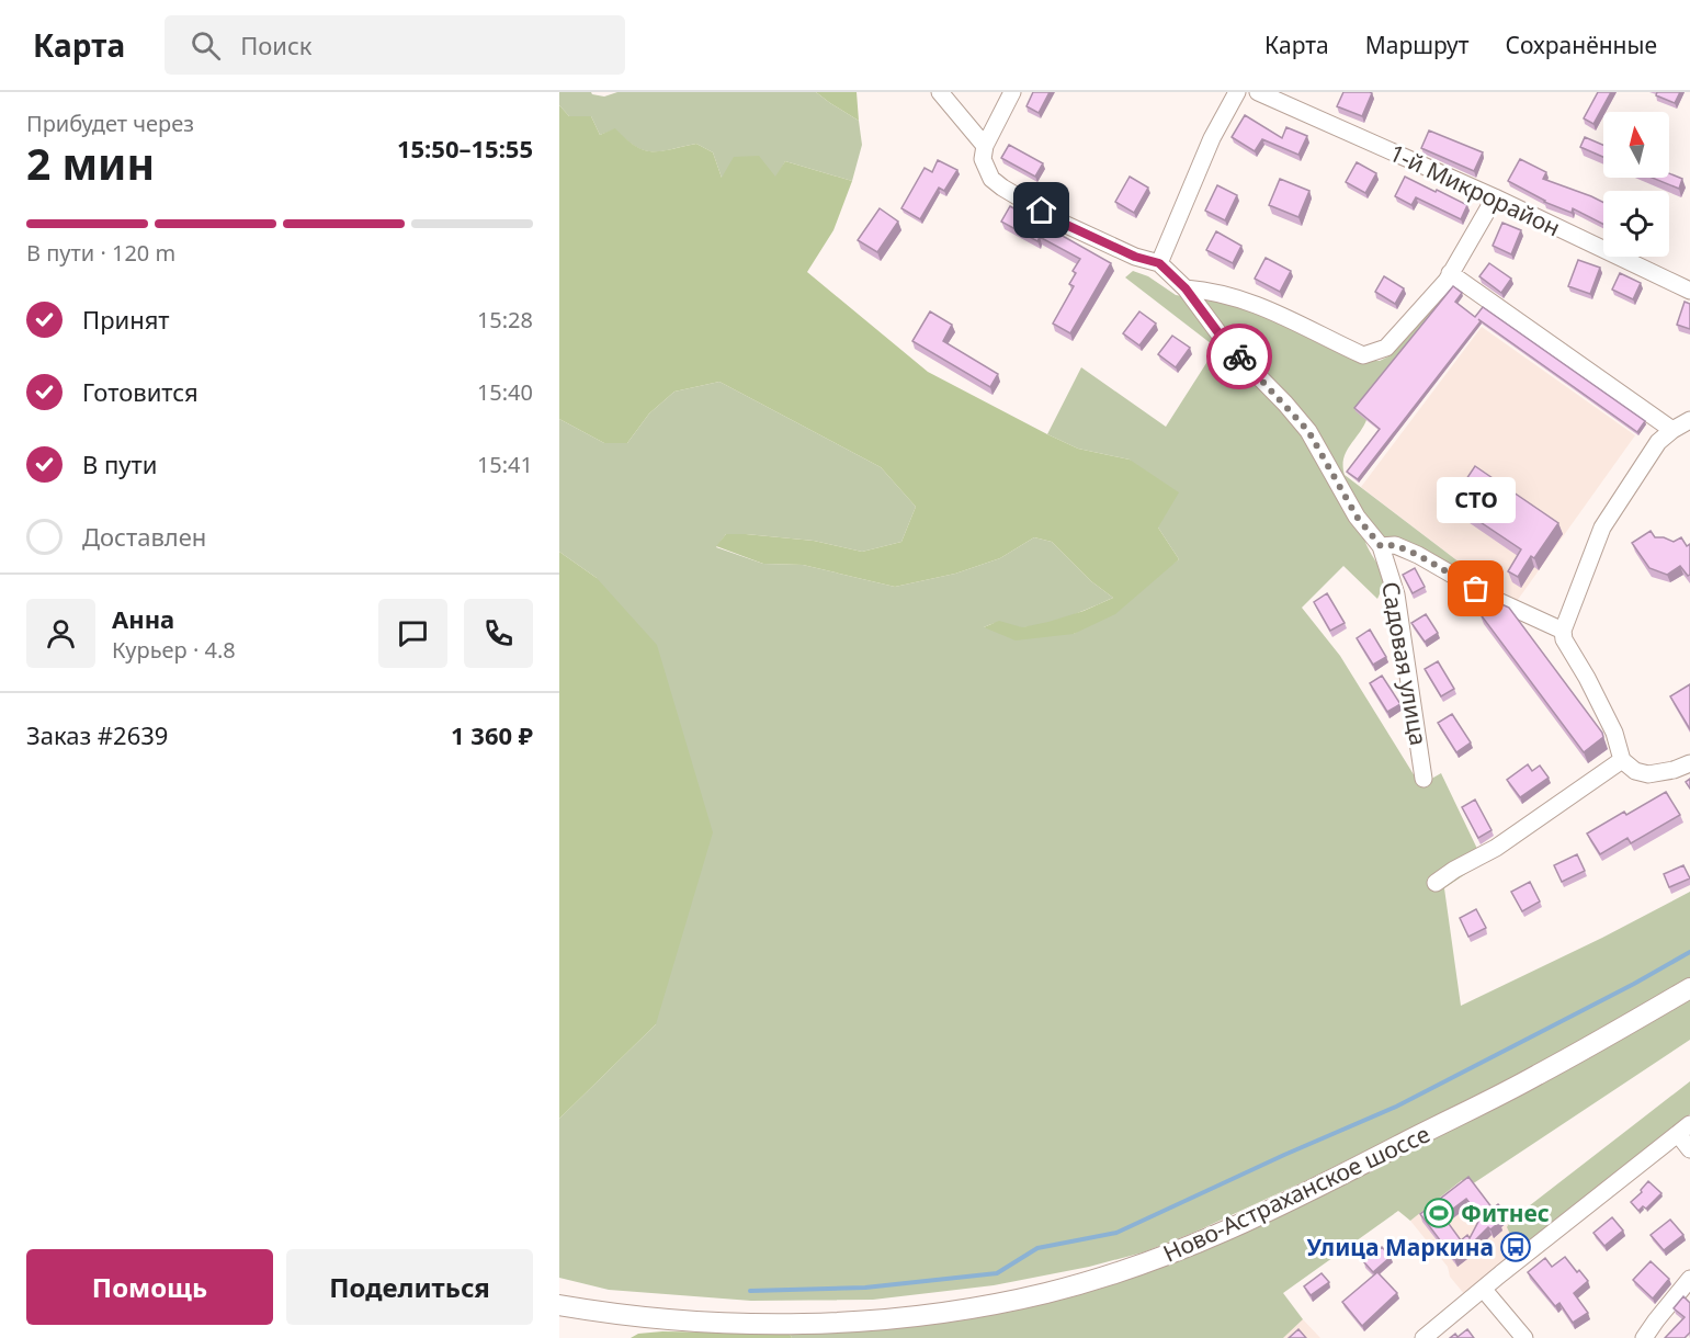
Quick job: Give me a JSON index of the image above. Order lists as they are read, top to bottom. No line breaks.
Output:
{"streets":{"main road":["Ново-Астраханское шоссе"],"street":["1-й Микрорайон","Садовая улица"]},"places":{"other":["СТО"],"sports":["Фитнес"],"bus stop":["Улица Маркина"]},"north":"top","page":{"header":"Карта","search":"Поиск","nav":["Карта","Маршрут","Сохранённые"],"heading":["2 мин","Прибудет через","15:50–15:55"],"panel":["Анна","Курьер · 4.8","Заказ #2639","1 360 ₽"],"bar":"В пути · 120 m","list":[["Принят","15:28"],["Готовится","15:40"],["В пути","15:41"],"Доставлен"],"bubble":"СТО","buttons":["Помощь","Поделиться"]}}
